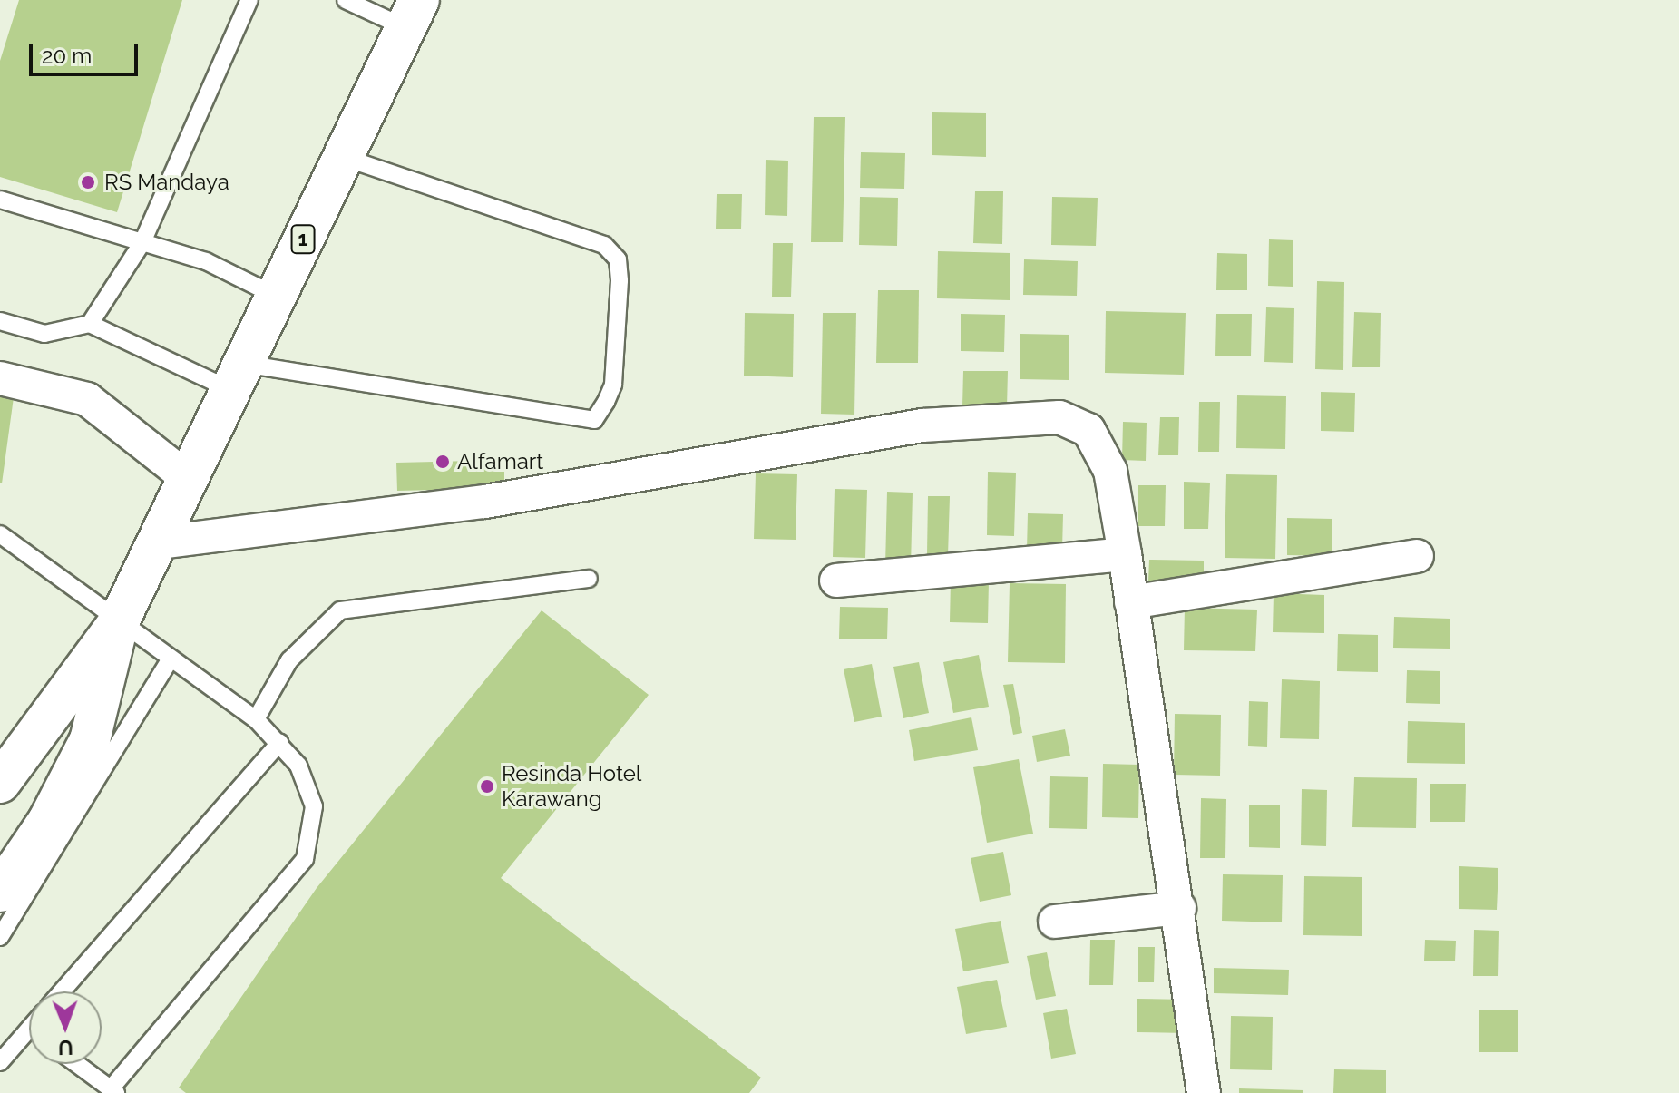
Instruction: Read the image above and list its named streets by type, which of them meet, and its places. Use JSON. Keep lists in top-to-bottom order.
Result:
{
  "streets": {
    "main road": ["1"]
  },
  "places": ["RS Mandaya", "Alfamart", "Resinda Hotel Karawang"],
  "scale_bar": "20 m",
  "north": "bottom"
}
